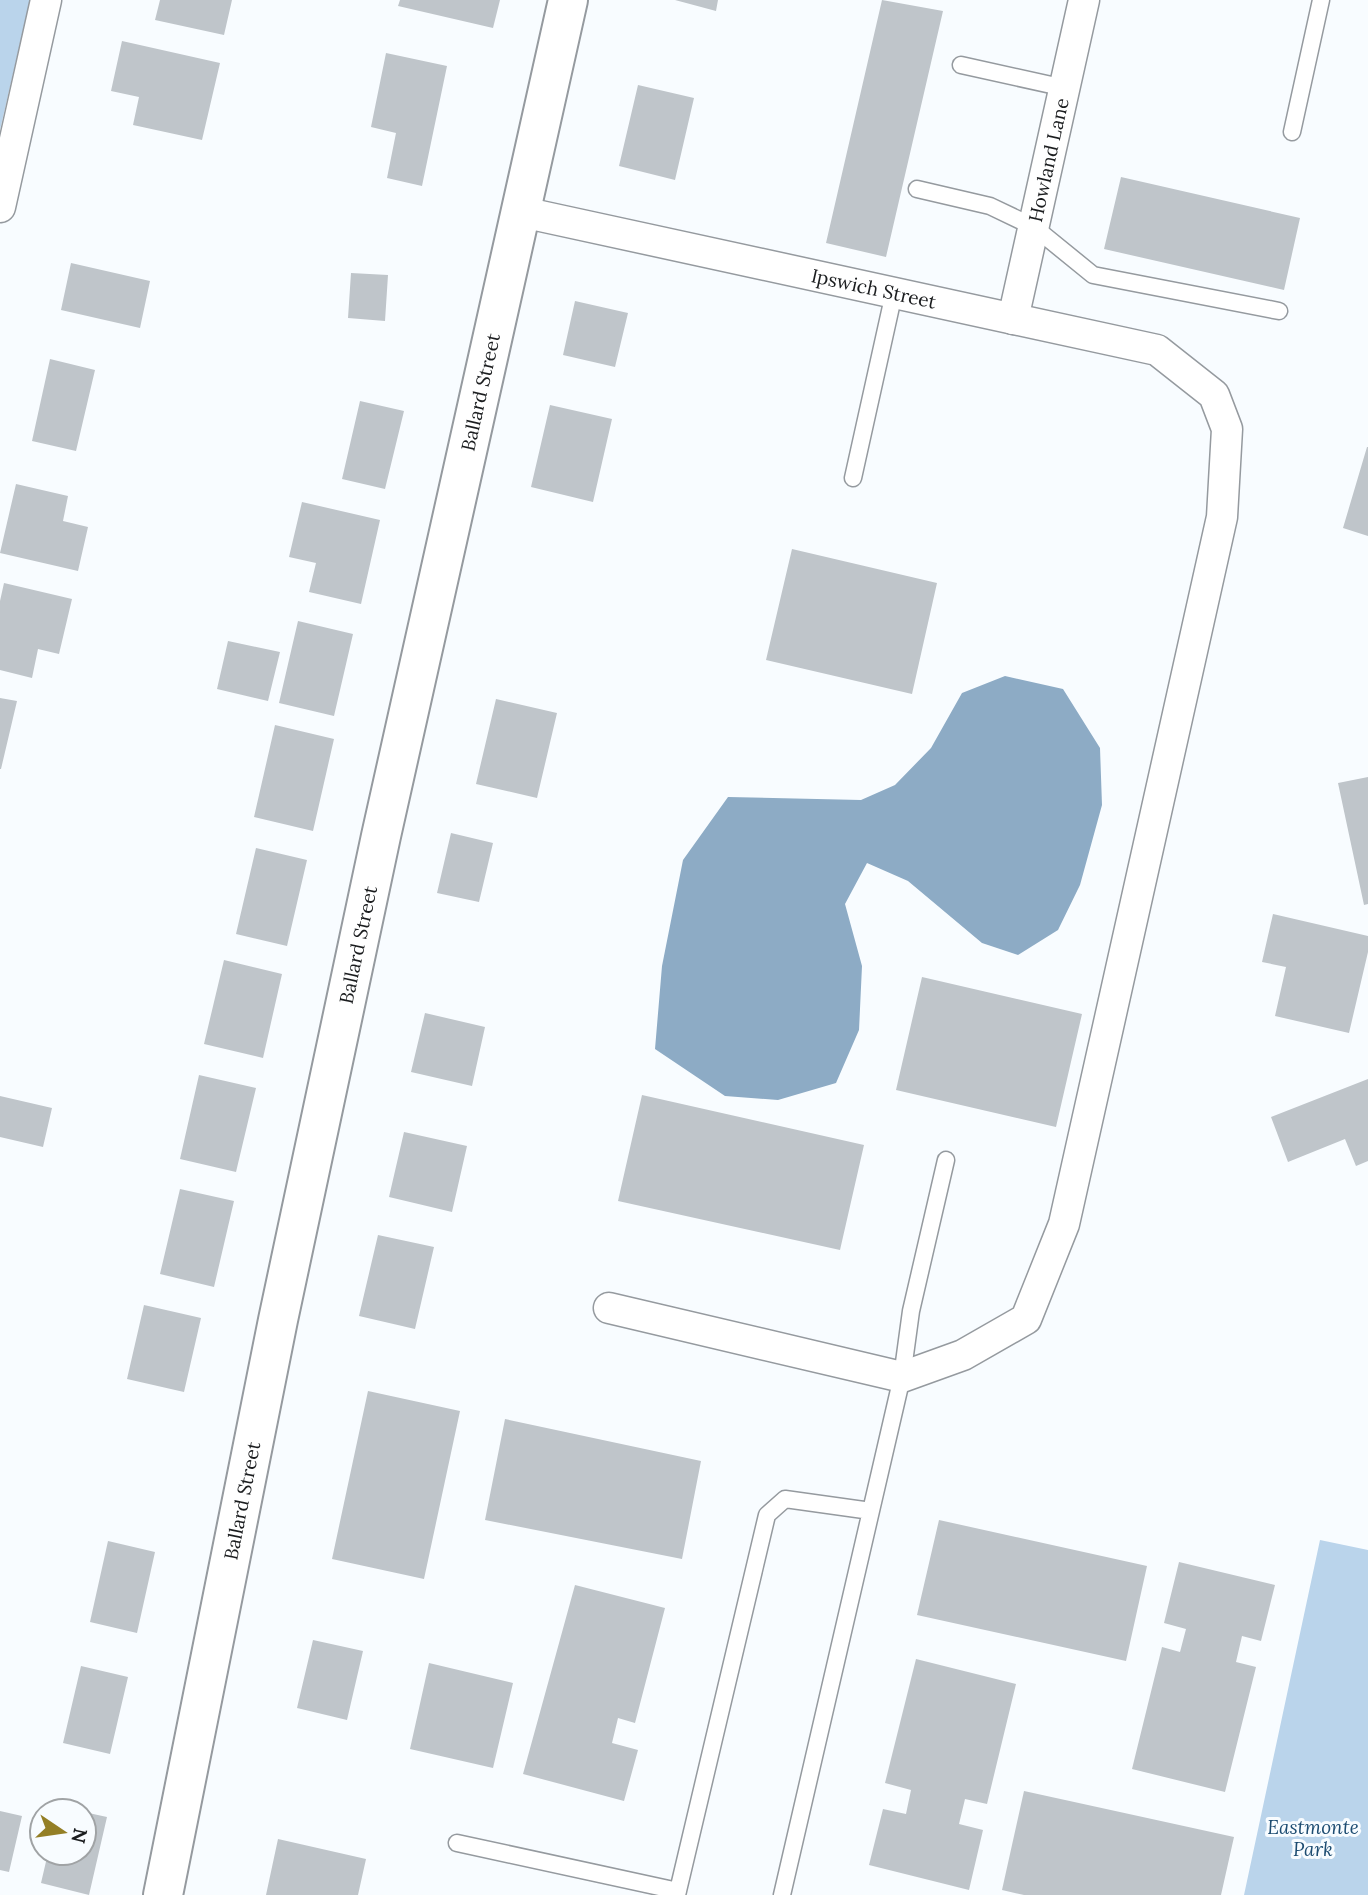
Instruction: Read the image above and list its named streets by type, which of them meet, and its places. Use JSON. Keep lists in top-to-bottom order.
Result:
{
  "streets": {
    "street": ["Howland Lane", "Ipswich Street", "Ballard Street"]
  },
  "crossings": [
    ["Howland Lane", "Ipswich Street"],
    ["Ipswich Street", "Ballard Street"]
  ],
  "parks": ["Eastmonte Park"],
  "north": "right"
}
